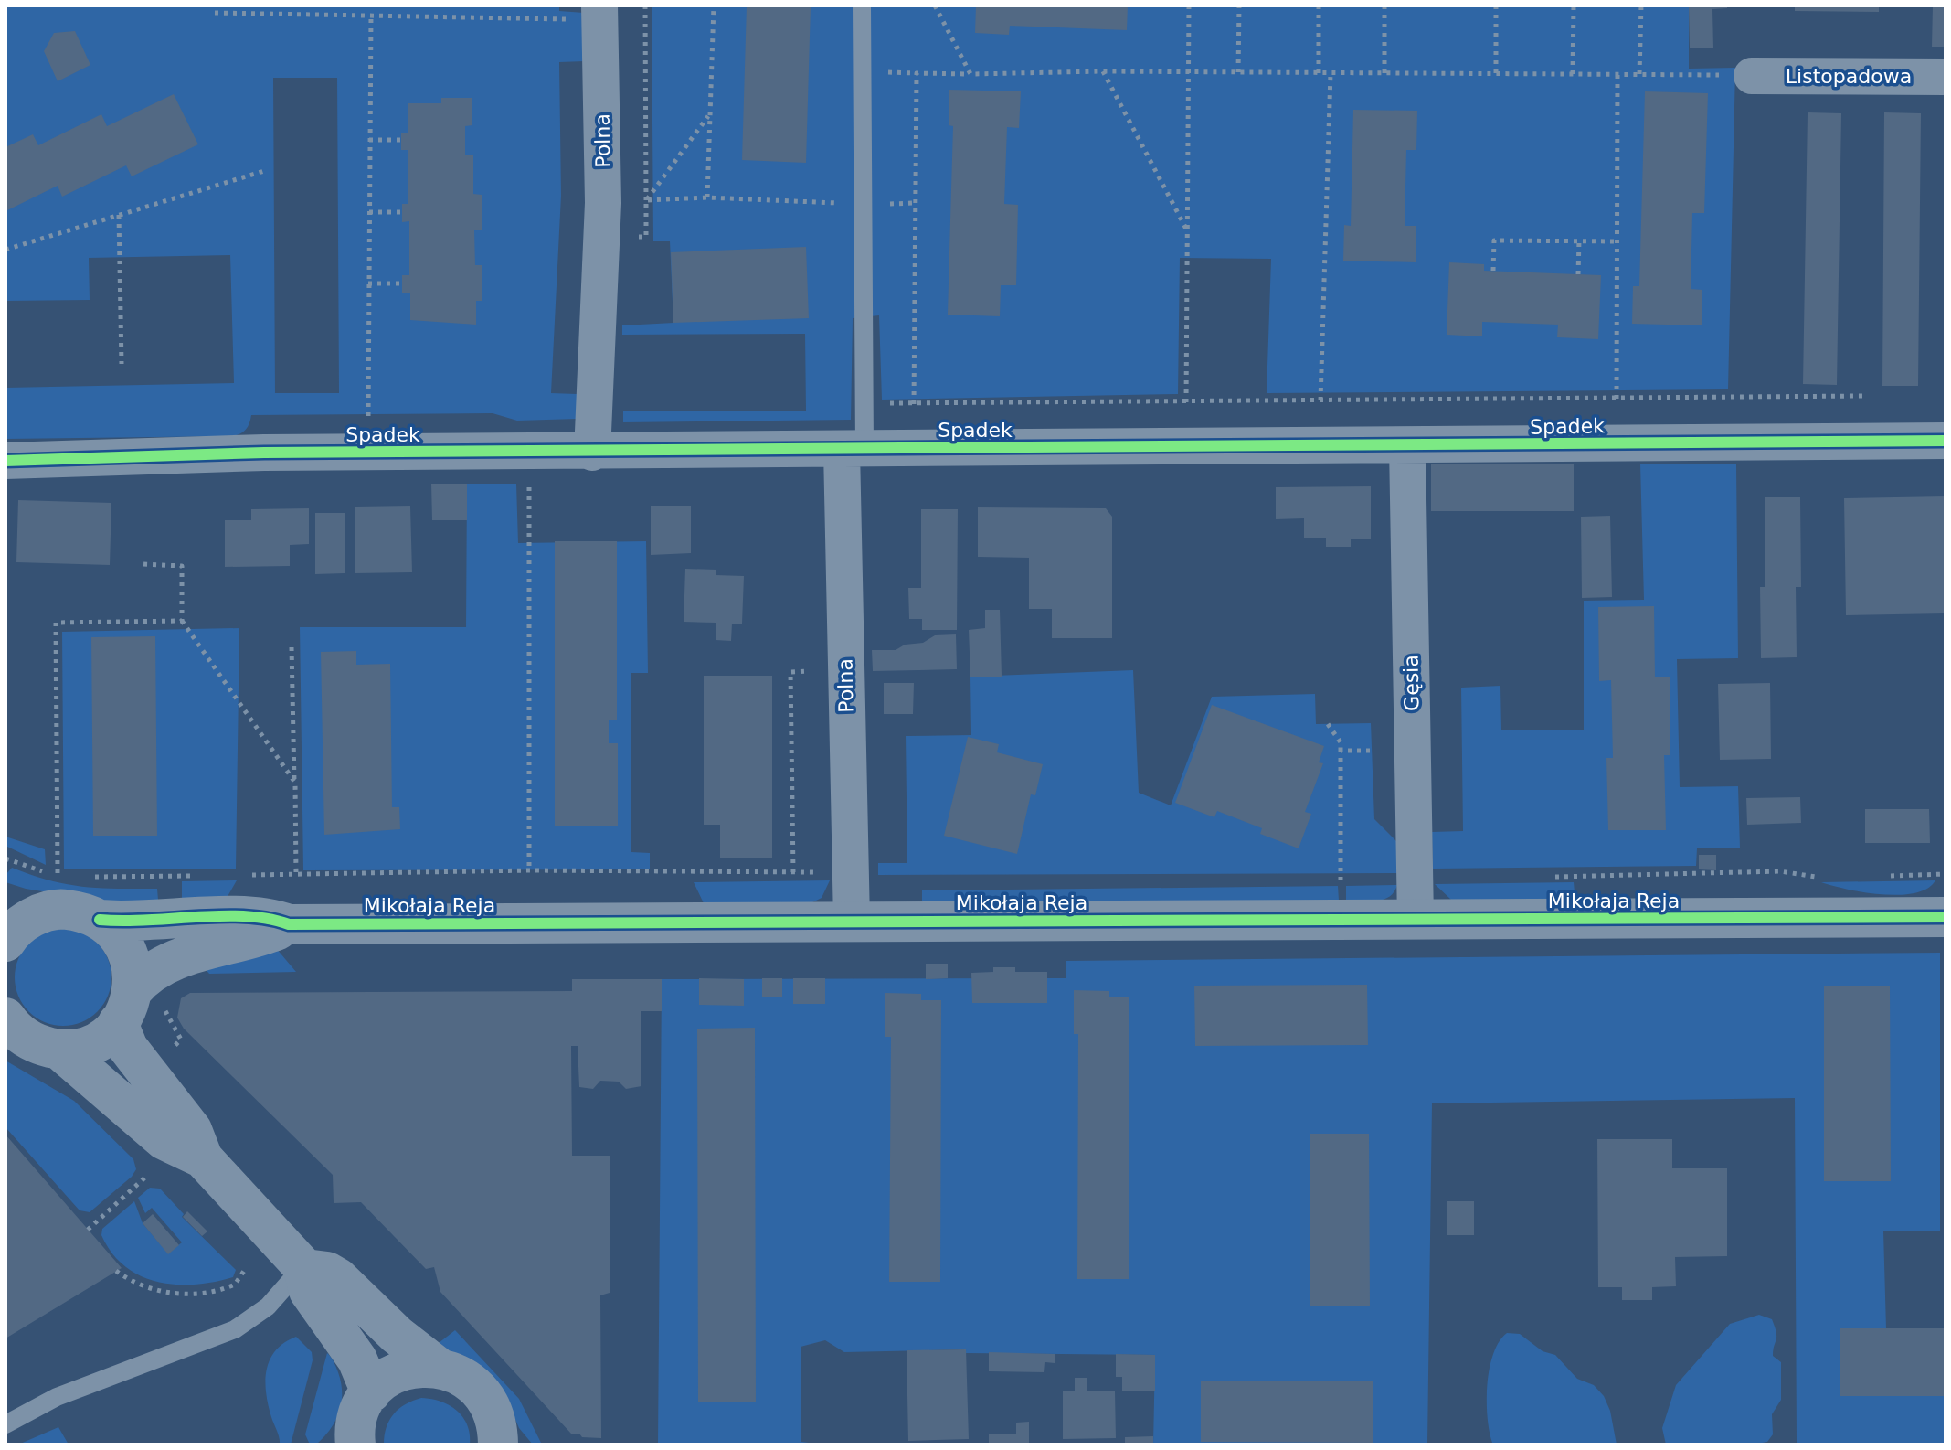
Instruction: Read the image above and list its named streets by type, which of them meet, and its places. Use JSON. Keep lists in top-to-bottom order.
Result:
{
  "streets": {
    "street": [
      "Listopadowa",
      "Polna",
      "Spadek",
      "Gęsia",
      "Mikołaja Reja"
    ]
  },
  "crossings": [
    ["Polna", "Spadek"],
    ["Polna", "Mikołaja Reja"],
    ["Spadek", "Gęsia"],
    ["Gęsia", "Mikołaja Reja"]
  ]
}
